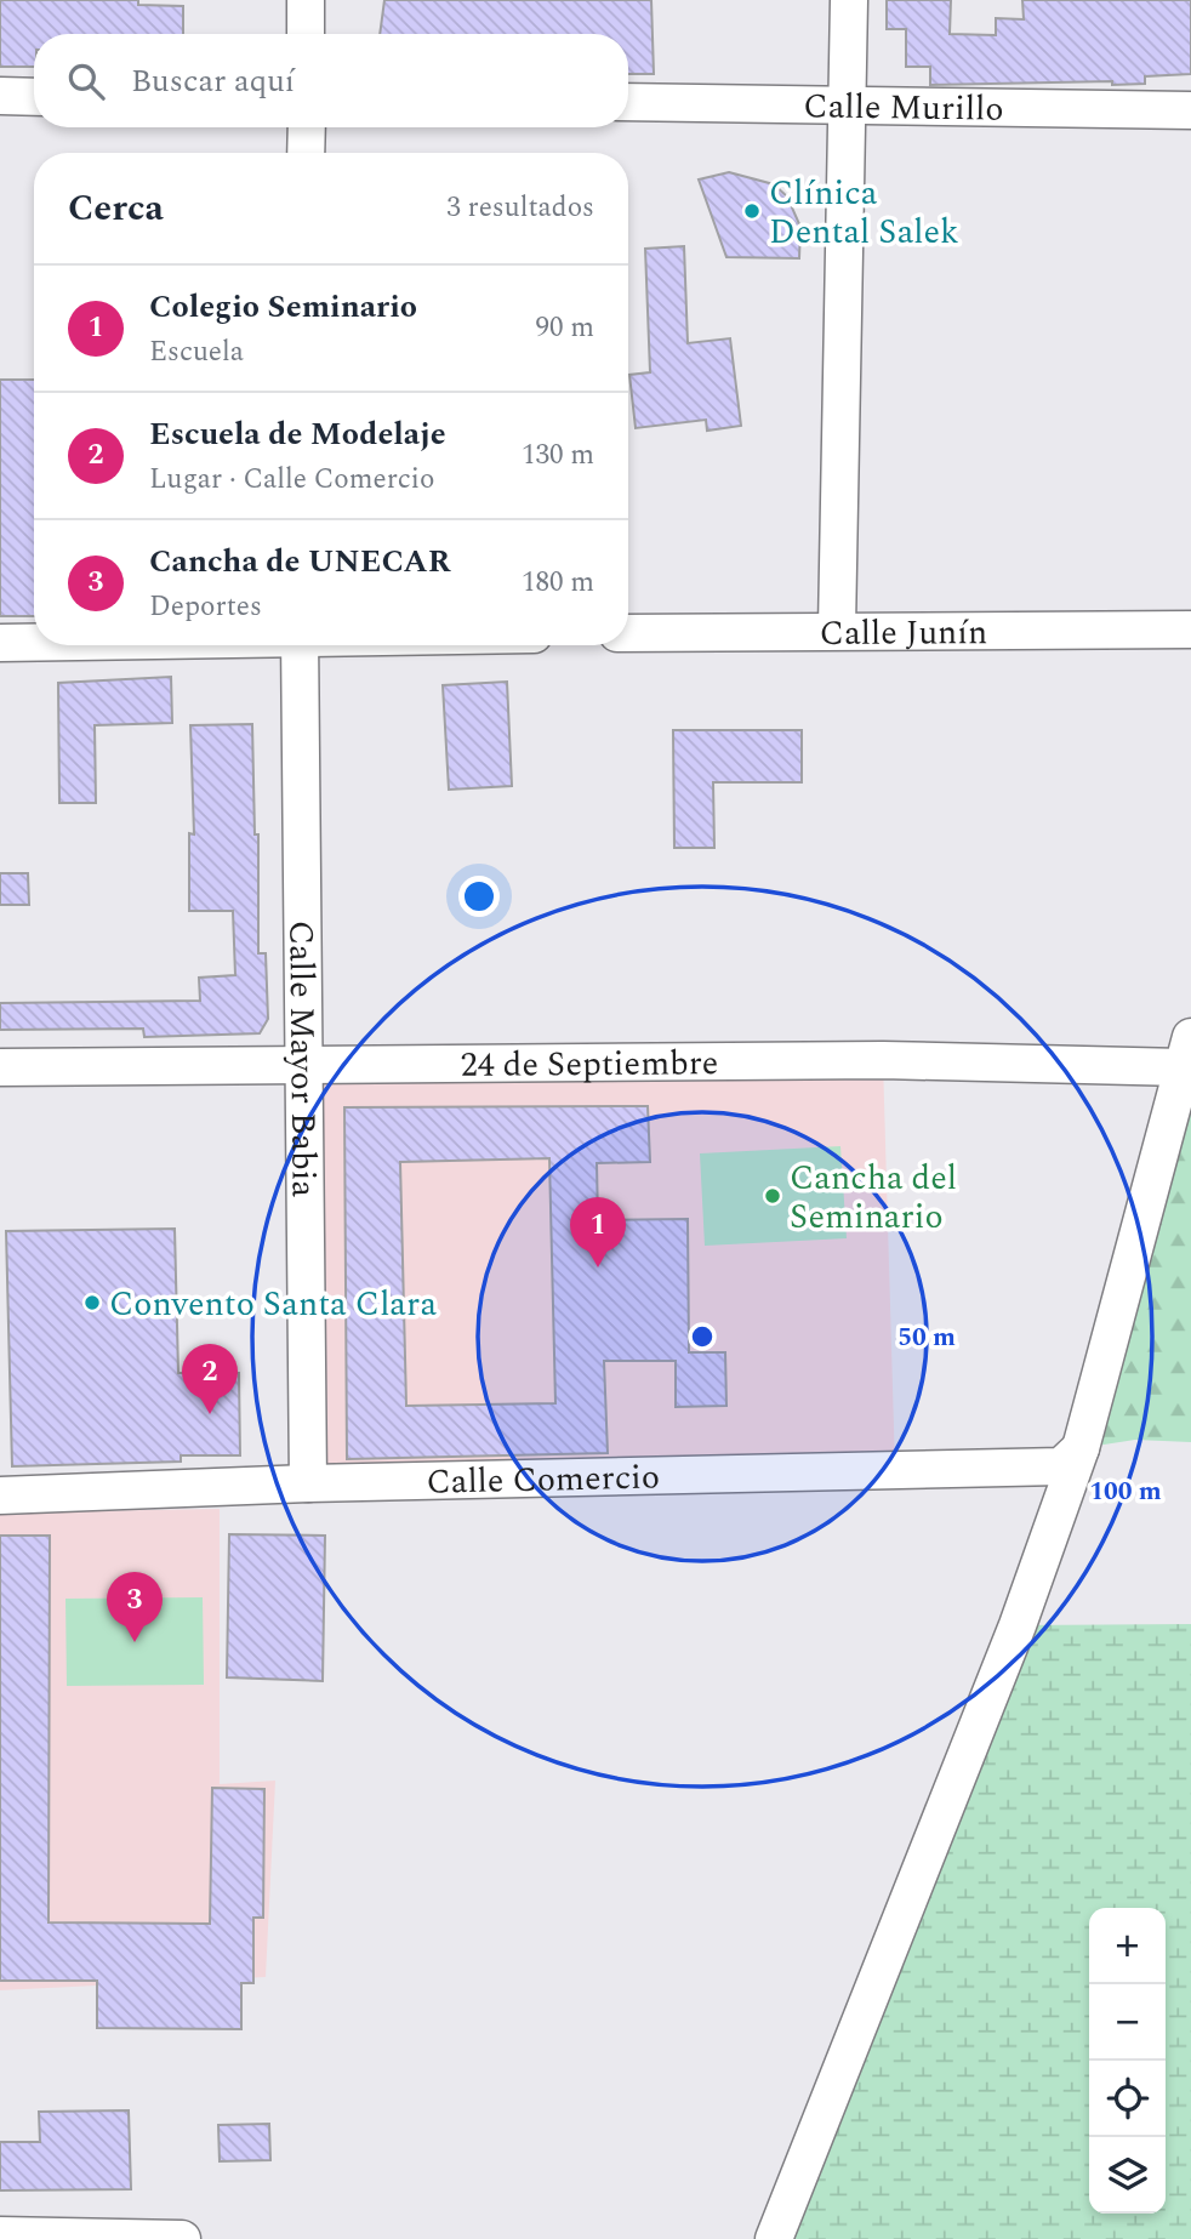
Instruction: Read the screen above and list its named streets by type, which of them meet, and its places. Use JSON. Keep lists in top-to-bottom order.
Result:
{
  "streets": {
    "street": [
      "Calle Murillo",
      "Calle Junín",
      "Calle Mayor Babia",
      "24 de Septiembre",
      "Calle Comercio"
    ]
  },
  "crossings": [
    ["Calle Mayor Babia", "24 de Septiembre"],
    ["Calle Mayor Babia", "Calle Comercio"]
  ],
  "places": ["Clínica Dental Salek", "Cancha del Seminario", "Convento Santa Clara"],
  "page": {
    "search": "Buscar aquí",
    "heading": ["Cerca", "3 resultados"],
    "list": [
      {
        "mark": "1",
        "name": "Colegio Seminario",
        "note": "Escuela",
        "value": "90 m"
      },
      {
        "mark": "2",
        "name": "Escuela de Modelaje",
        "note": "Lugar · Calle Comercio",
        "value": "130 m"
      },
      {
        "mark": "3",
        "name": "Cancha de UNECAR",
        "note": "Deportes",
        "value": "180 m"
      }
    ],
    "pins": ["1", "2", "3"],
    "map_buttons": ["+", "−"]
  },
  "rings": ["50 m", "100 m"]
}
